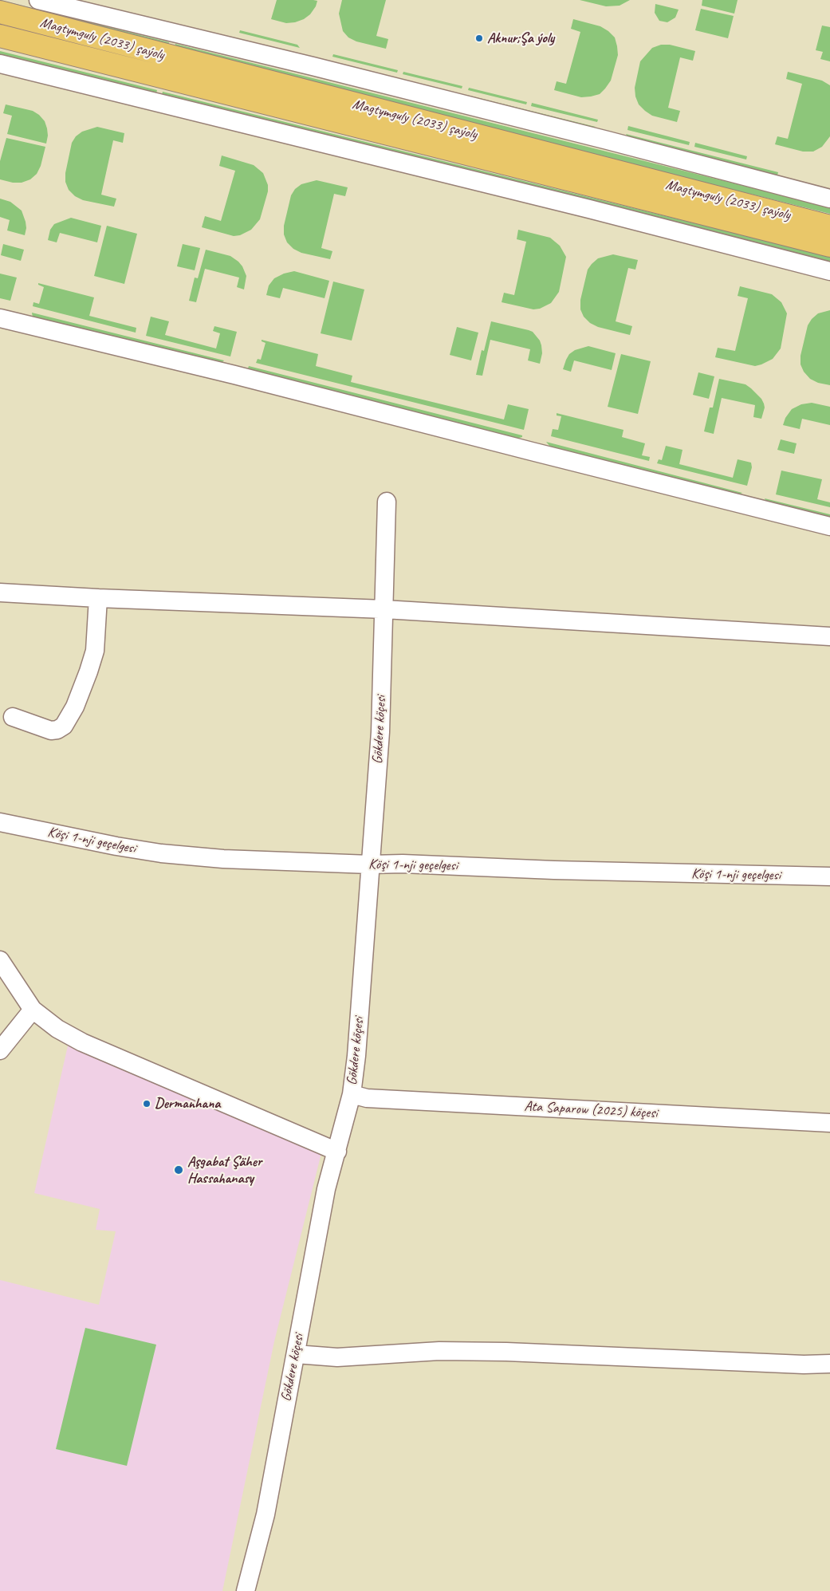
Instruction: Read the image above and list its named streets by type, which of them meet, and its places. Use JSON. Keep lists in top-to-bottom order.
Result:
{
  "streets": {
    "main road": ["Magtymguly (2033) şaýoly"],
    "street": ["Gökdere köçesi", "Köşi 1-nji geçelgesi", "Ata Saparow (2025) köçesi"]
  },
  "crossings": [
    ["Gökdere köçesi", "Köşi 1-nji geçelgesi"],
    ["Gökdere köçesi", "Ata Saparow (2025) köçesi"]
  ],
  "places": ["Aknur;Şa ýoly", "Dermanhana", "Aşgabat Şäher Hassahanasy"]
}
